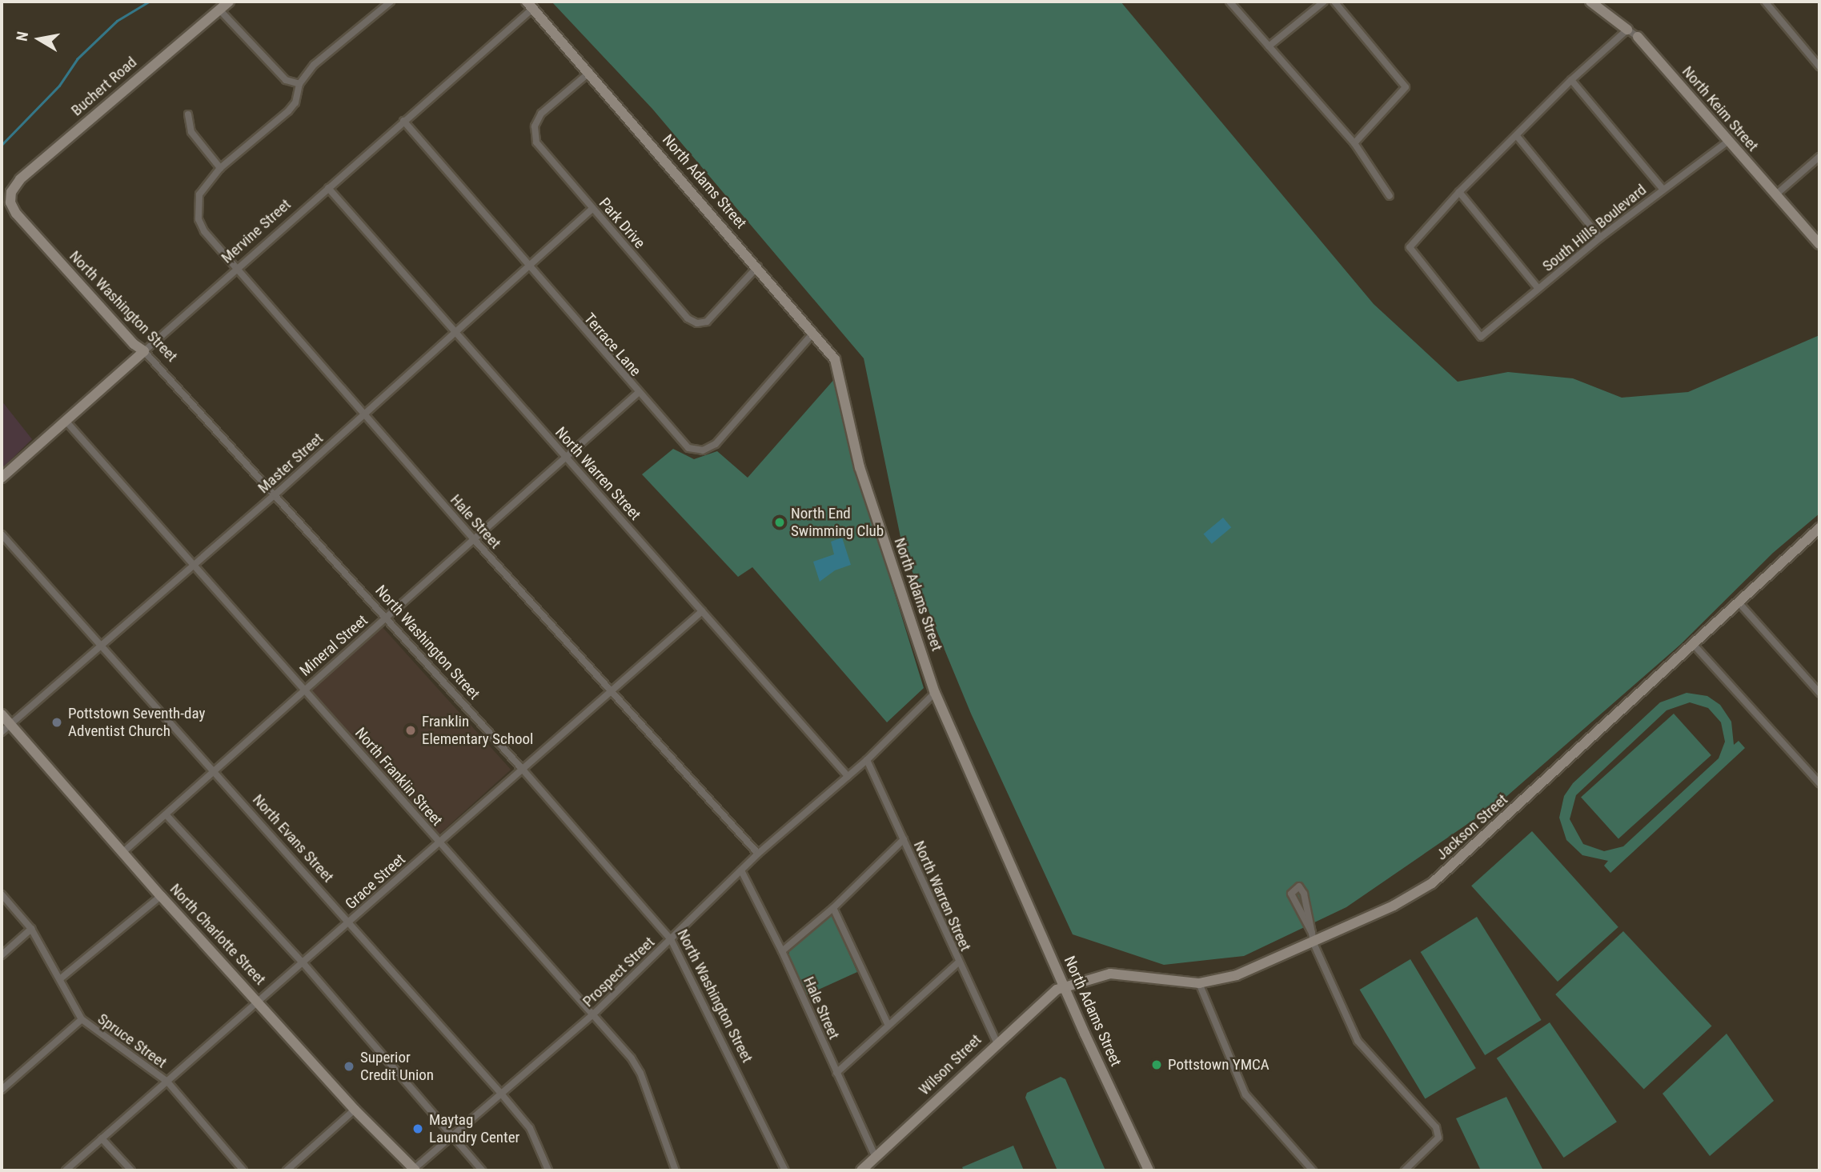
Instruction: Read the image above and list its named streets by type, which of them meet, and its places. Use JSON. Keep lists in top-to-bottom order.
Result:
{
  "streets": {
    "street": [
      "Buchert Road",
      "North Keim Street",
      "North Adams Street",
      "Park Drive",
      "South Hills Boulevard",
      "Mervine Street",
      "North Washington Street",
      "Terrace Lane",
      "Master Street",
      "North Warren Street",
      "Hale Street",
      "Mineral Street",
      "North Franklin Street",
      "Jackson Street",
      "North Evans Street",
      "Grace Street",
      "North Charlotte Street",
      "Prospect Street",
      "Spruce Street",
      "Wilson Street"
    ]
  },
  "crossings": [
    ["Buchert Road", "North Washington Street"],
    ["North Keim Street", "South Hills Boulevard"],
    ["North Adams Street", "Park Drive"],
    ["North Adams Street", "Mervine Street"],
    ["North Adams Street", "Terrace Lane"],
    ["North Adams Street", "Jackson Street"],
    ["North Adams Street", "Prospect Street"],
    ["North Adams Street", "Wilson Street"],
    ["Park Drive", "Master Street"],
    ["Mervine Street", "North Washington Street"],
    ["Mervine Street", "Terrace Lane"],
    ["Mervine Street", "North Warren Street"],
    ["Mervine Street", "Hale Street"],
    ["Mervine Street", "North Franklin Street"],
    ["North Washington Street", "Master Street"],
    ["North Washington Street", "Mineral Street"],
    ["North Washington Street", "Grace Street"],
    ["North Washington Street", "Prospect Street"],
    ["Terrace Lane", "Master Street"],
    ["Terrace Lane", "Mineral Street"],
    ["Master Street", "North Warren Street"],
    ["Master Street", "Hale Street"],
    ["Master Street", "North Franklin Street"],
    ["Master Street", "North Evans Street"],
    ["Master Street", "North Charlotte Street"],
    ["North Warren Street", "Mineral Street"],
    ["North Warren Street", "Grace Street"],
    ["North Warren Street", "Prospect Street"],
    ["North Warren Street", "Wilson Street"],
    ["Hale Street", "Mineral Street"],
    ["Hale Street", "Grace Street"],
    ["Hale Street", "Prospect Street"],
    ["Hale Street", "Wilson Street"],
    ["Mineral Street", "North Franklin Street"],
    ["Mineral Street", "North Evans Street"],
    ["Mineral Street", "North Charlotte Street"],
    ["North Franklin Street", "Grace Street"],
    ["North Franklin Street", "Prospect Street"],
    ["Jackson Street", "Wilson Street"],
    ["North Evans Street", "Grace Street"],
    ["North Evans Street", "Prospect Street"],
    ["Grace Street", "North Charlotte Street"],
    ["Grace Street", "Spruce Street"],
    ["North Charlotte Street", "Prospect Street"]
  ],
  "places": [
    "North End Swimming Club",
    "Pottstown Seventh-day Adventist Church",
    "Franklin Elementary School",
    "Pottstown YMCA",
    "Superior Credit Union",
    "Maytag Laundry Center"
  ],
  "north": "left"
}
